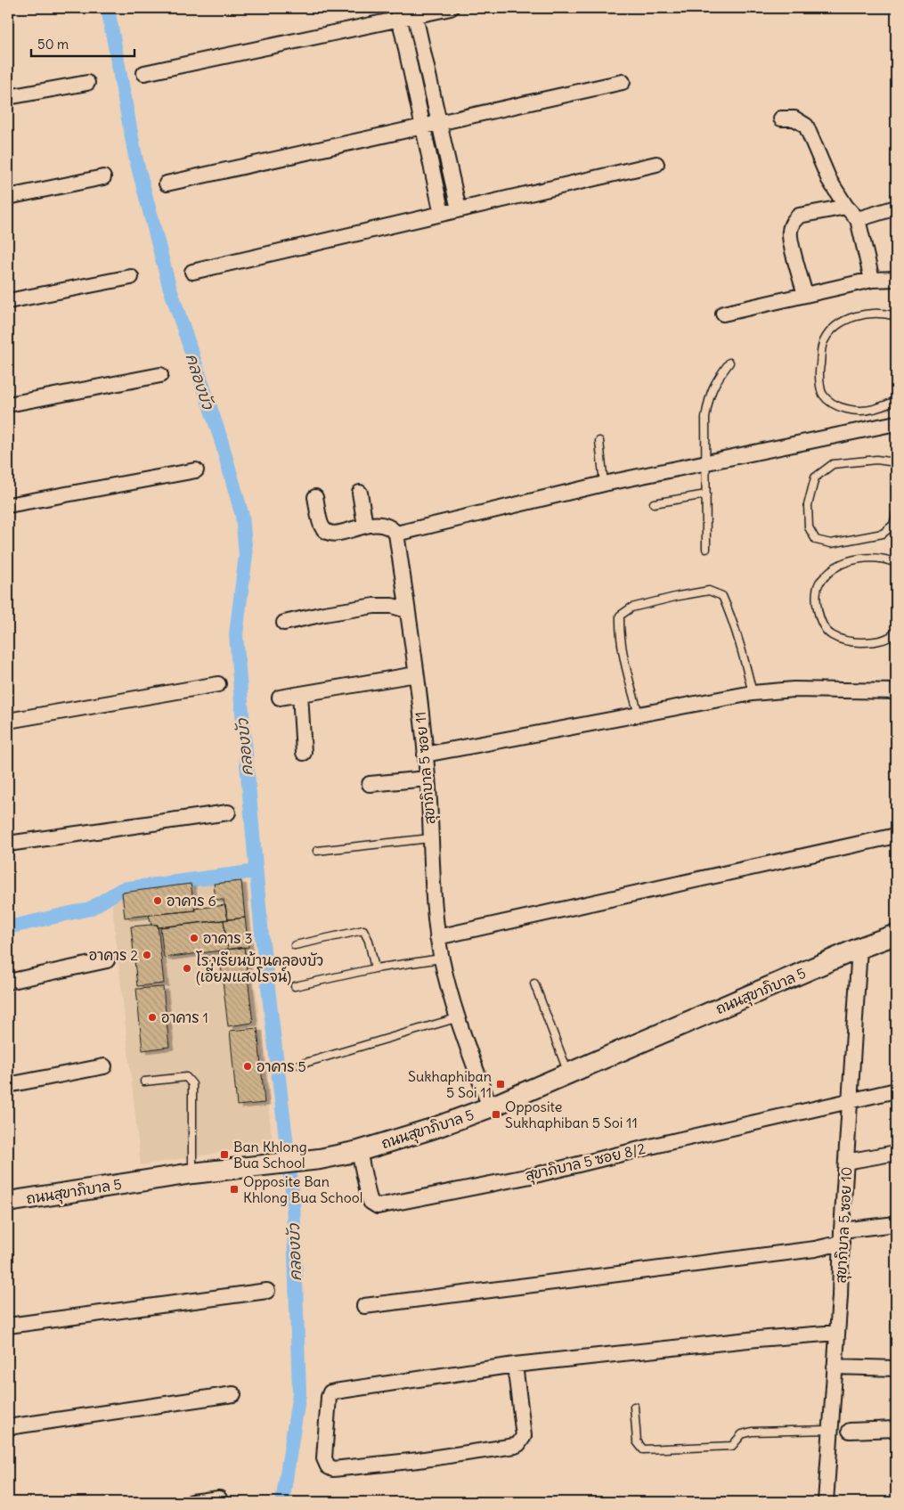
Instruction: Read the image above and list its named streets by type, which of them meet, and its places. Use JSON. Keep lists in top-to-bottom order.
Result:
{
  "streets": {
    "street": [
      "สุขาภิบาล 5 ซอย 11",
      "ถนนสุขาภิบาล 5",
      "สุขาภิบาล 5 ซอย 8/2",
      "สุขาภิบาล 5 ซอย 10"
    ]
  },
  "crossings": [
    ["สุขาภิบาล 5 ซอย 11", "ถนนสุขาภิบาล 5"],
    ["ถนนสุขาภิบาล 5", "สุขาภิบาล 5 ซอย 8/2"],
    ["ถนนสุขาภิบาล 5", "สุขาภิบาล 5 ซอย 10"],
    ["สุขาภิบาล 5 ซอย 8/2", "สุขาภิบาล 5 ซอย 10"]
  ],
  "water": ["คลองบัว"],
  "places": {
    "other": [
      "อาคาร 6",
      "อาคาร 3",
      "อาคาร 2",
      "โรงเรียนบ้านคลองบัว (เอี่ยมแสงโรจน์)",
      "อาคาร 1",
      "อาคาร 5"
    ],
    "transit": [
      "Sukhaphiban 5 Soi 11",
      "Opposite Sukhaphiban 5 Soi 11",
      "Ban Khlong Bua School",
      "Opposite Ban Khlong Bua School"
    ]
  },
  "scale_bar": "50 m"
}
